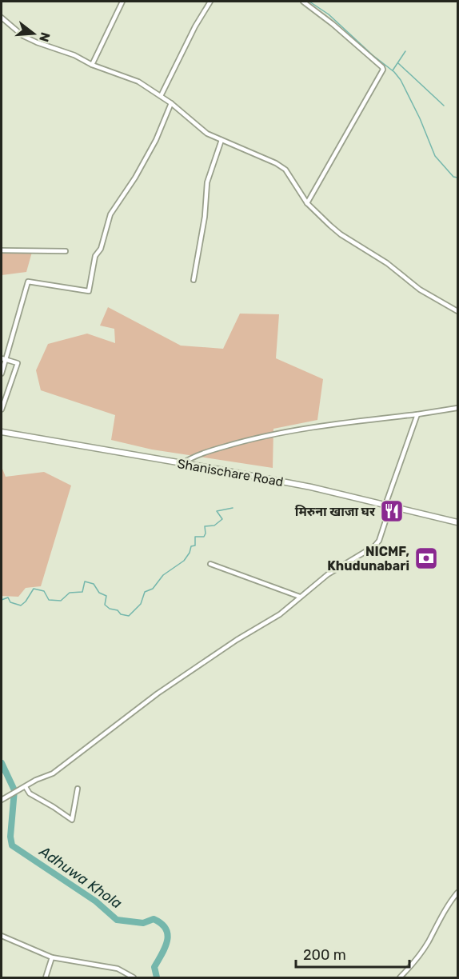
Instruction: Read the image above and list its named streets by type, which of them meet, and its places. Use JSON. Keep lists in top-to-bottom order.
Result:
{
  "streets": {
    "street": ["Shanischare Road"]
  },
  "water": ["Adhuwa Khola"],
  "places": {
    "restaurant": ["मिरुना खाजा घर"],
    "bank": ["NICMF, Khudunabari"]
  },
  "scale_bar": "200 m",
  "north": "right"
}
